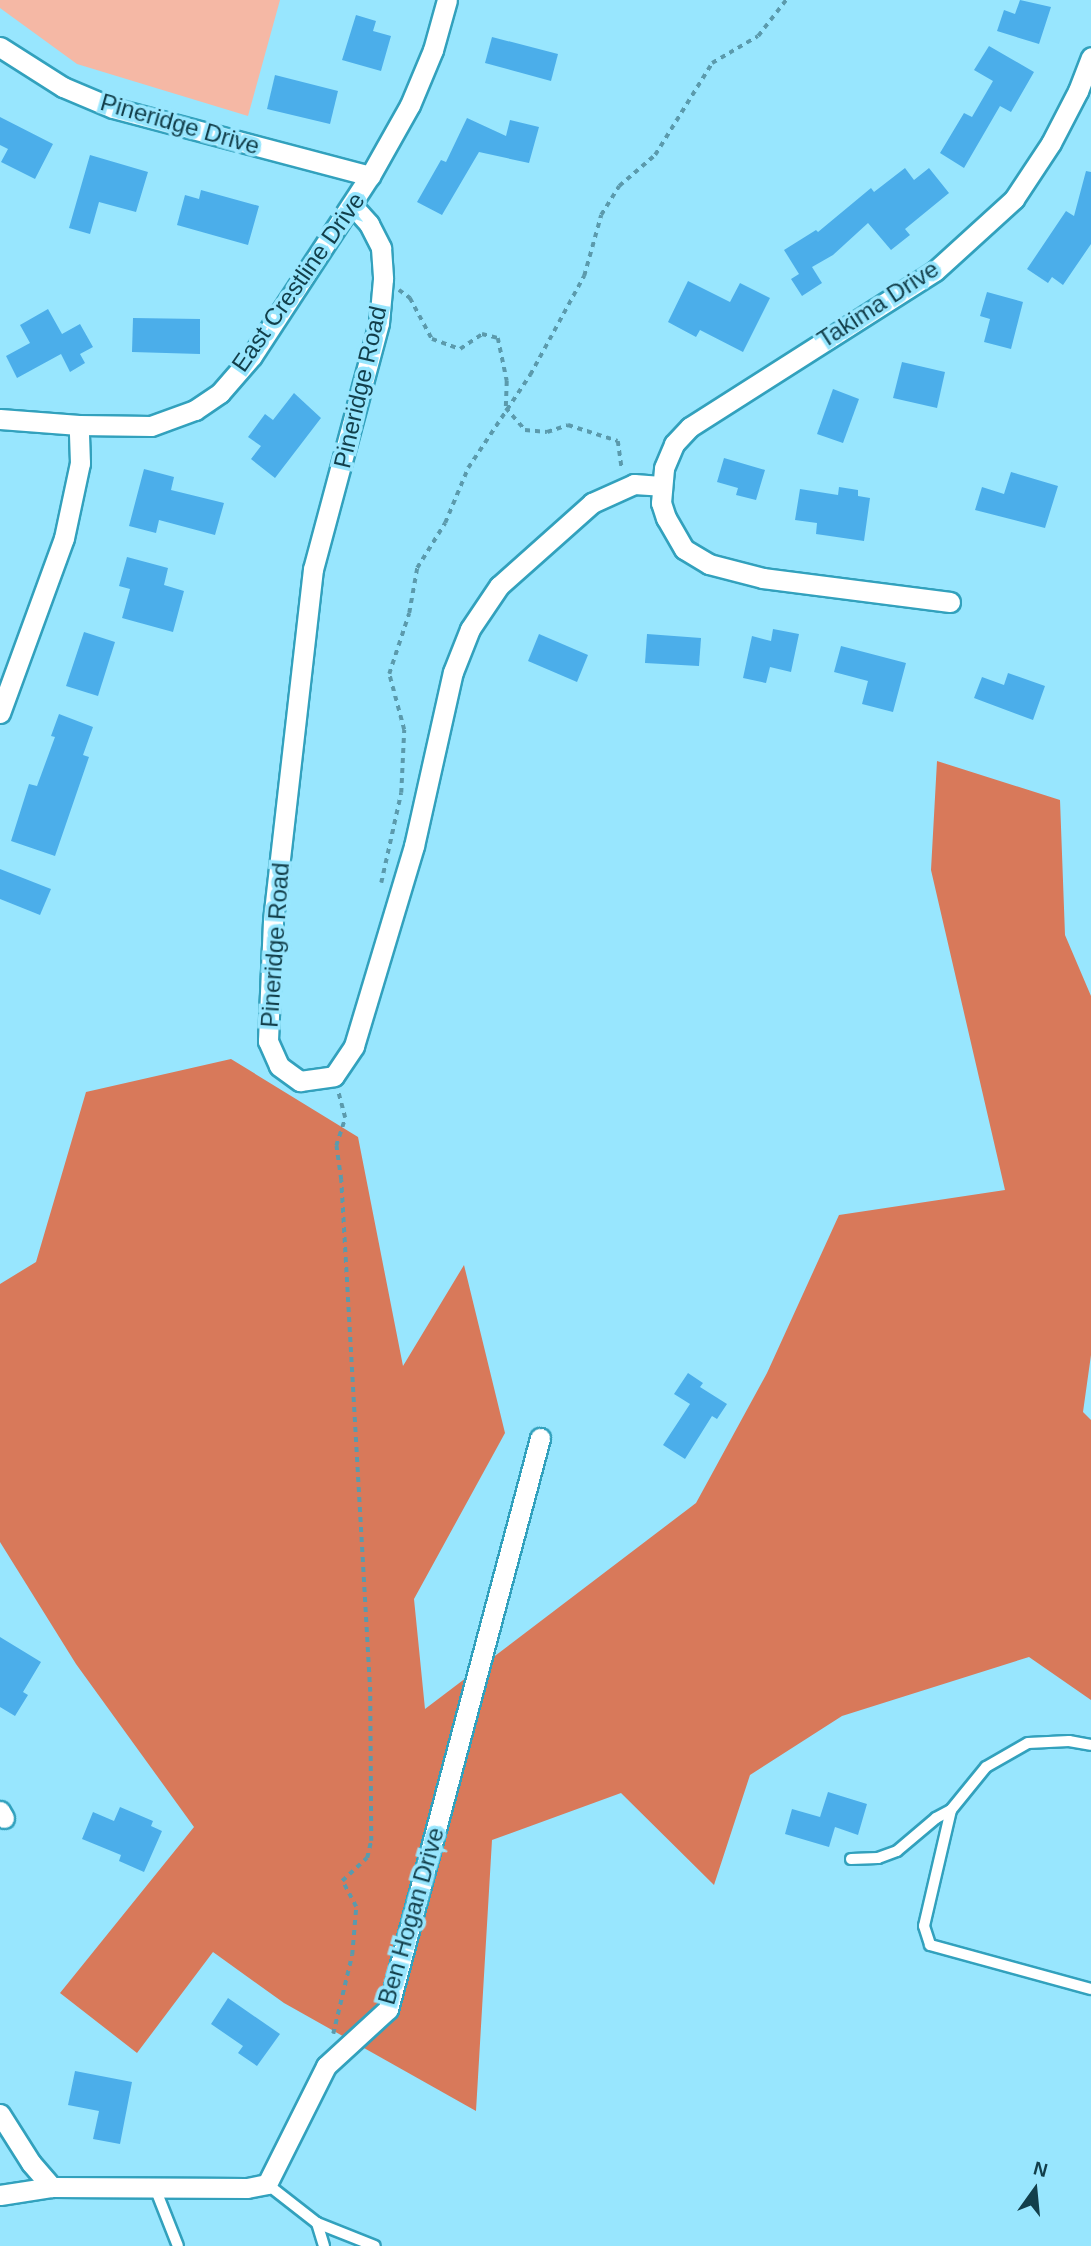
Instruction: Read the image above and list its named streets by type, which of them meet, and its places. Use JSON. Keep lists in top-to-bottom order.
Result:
{
  "streets": {
    "street": [
      "Pineridge Drive",
      "East Crestline Drive",
      "Takima Drive",
      "Pineridge Road",
      "Ben Hogan Drive"
    ]
  },
  "crossings": [
    ["Pineridge Drive", "East Crestline Drive"],
    ["East Crestline Drive", "Pineridge Road"]
  ],
  "north": "top"
}
